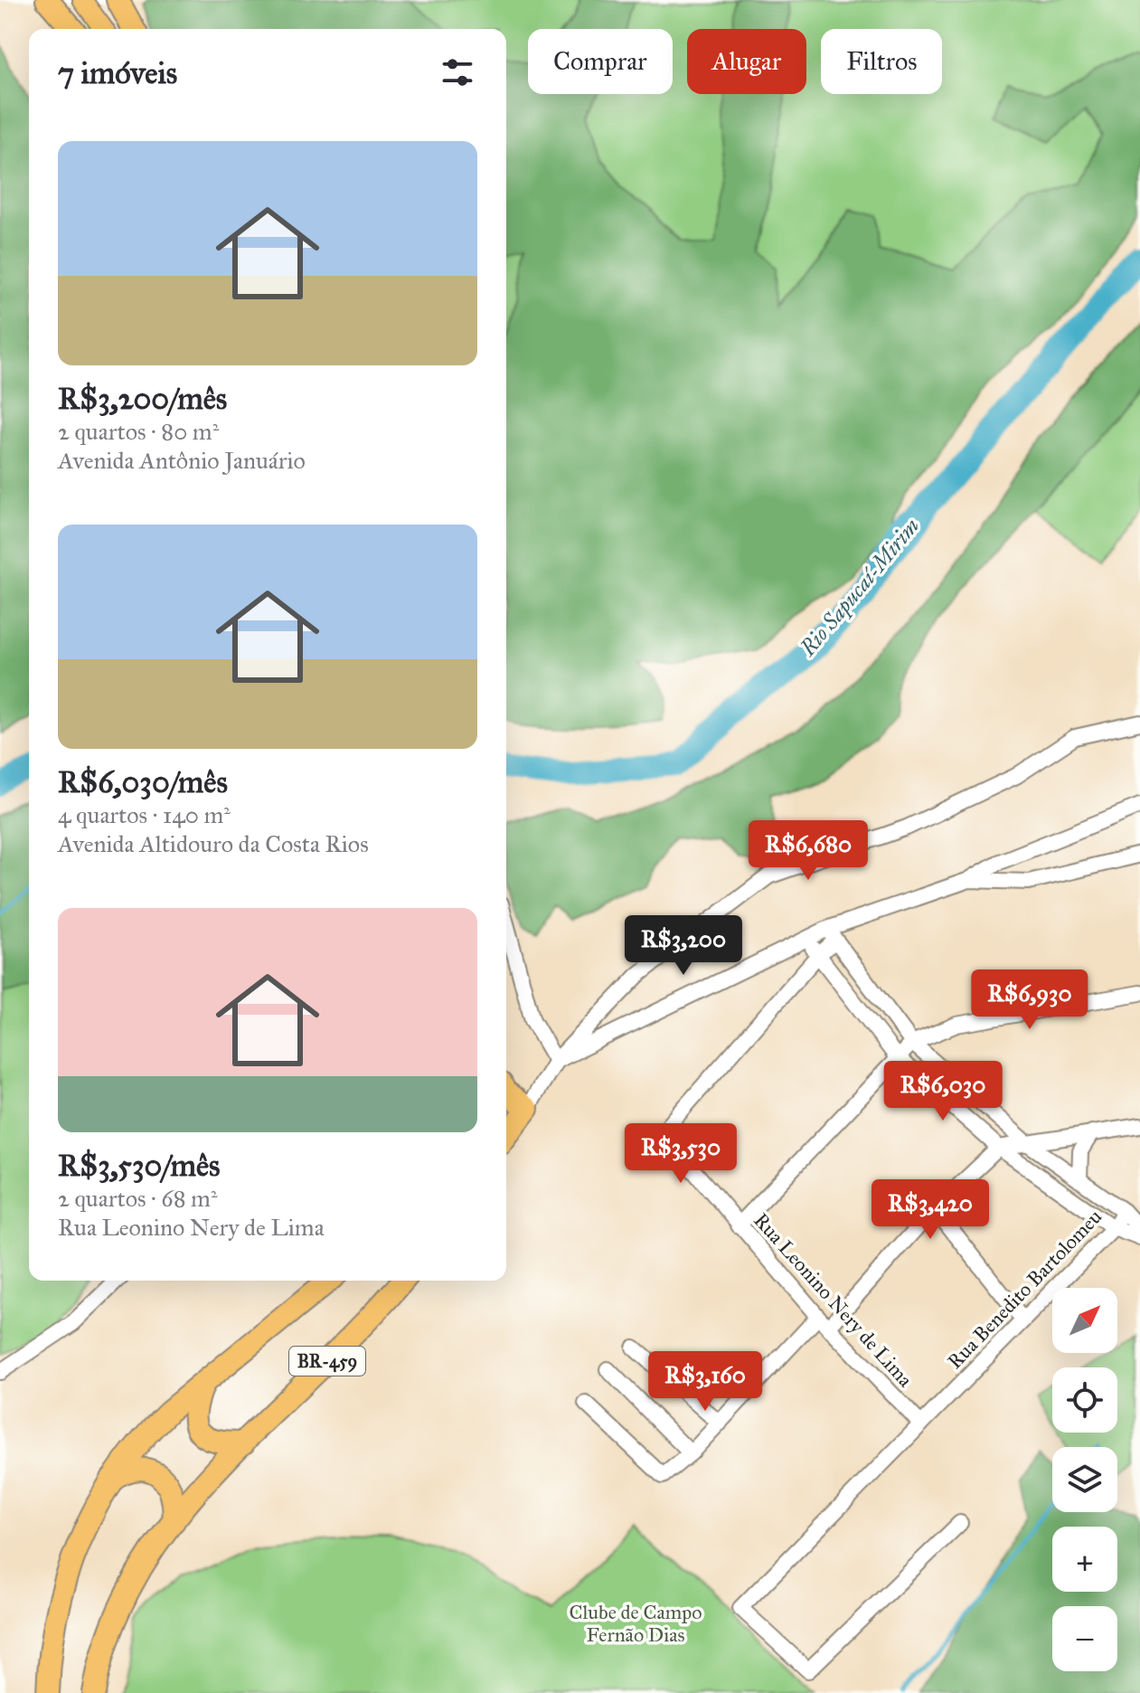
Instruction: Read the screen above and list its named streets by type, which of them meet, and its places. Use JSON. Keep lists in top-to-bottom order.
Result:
{
  "streets": {
    "highway": ["BR-459"],
    "street": ["Rua Benedito Bartolomeu", "Rua Leonino Nery de Lima"]
  },
  "crossings": [
    ["Rua Benedito Bartolomeu", "Rua Leonino Nery de Lima"]
  ],
  "water": ["Rio Sapucaí-Mirim"],
  "parks": ["Clube de Campo Fernão Dias"],
  "north": "top right",
  "page": {
    "chip": ["Comprar", "Alugar", "Filtros"],
    "heading": "7 imóveis",
    "list": [
      {
        "name": "R$3,200/mês",
        "note": "2 quartos · 80 m² · Avenida Antônio Januário"
      },
      {
        "name": "R$6,030/mês",
        "note": "4 quartos · 140 m² · Avenida Altidouro da Costa Rios"
      },
      {
        "name": "R$3,530/mês",
        "note": "2 quartos · 68 m² · Rua Leonino Nery de Lima"
      }
    ],
    "price": [
      "R$6,680",
      "R$3,200",
      "R$6,930",
      "R$6,030",
      "R$3,530",
      "R$3,420",
      "R$3,160"
    ],
    "map_buttons": ["+", "−"]
  }
}
